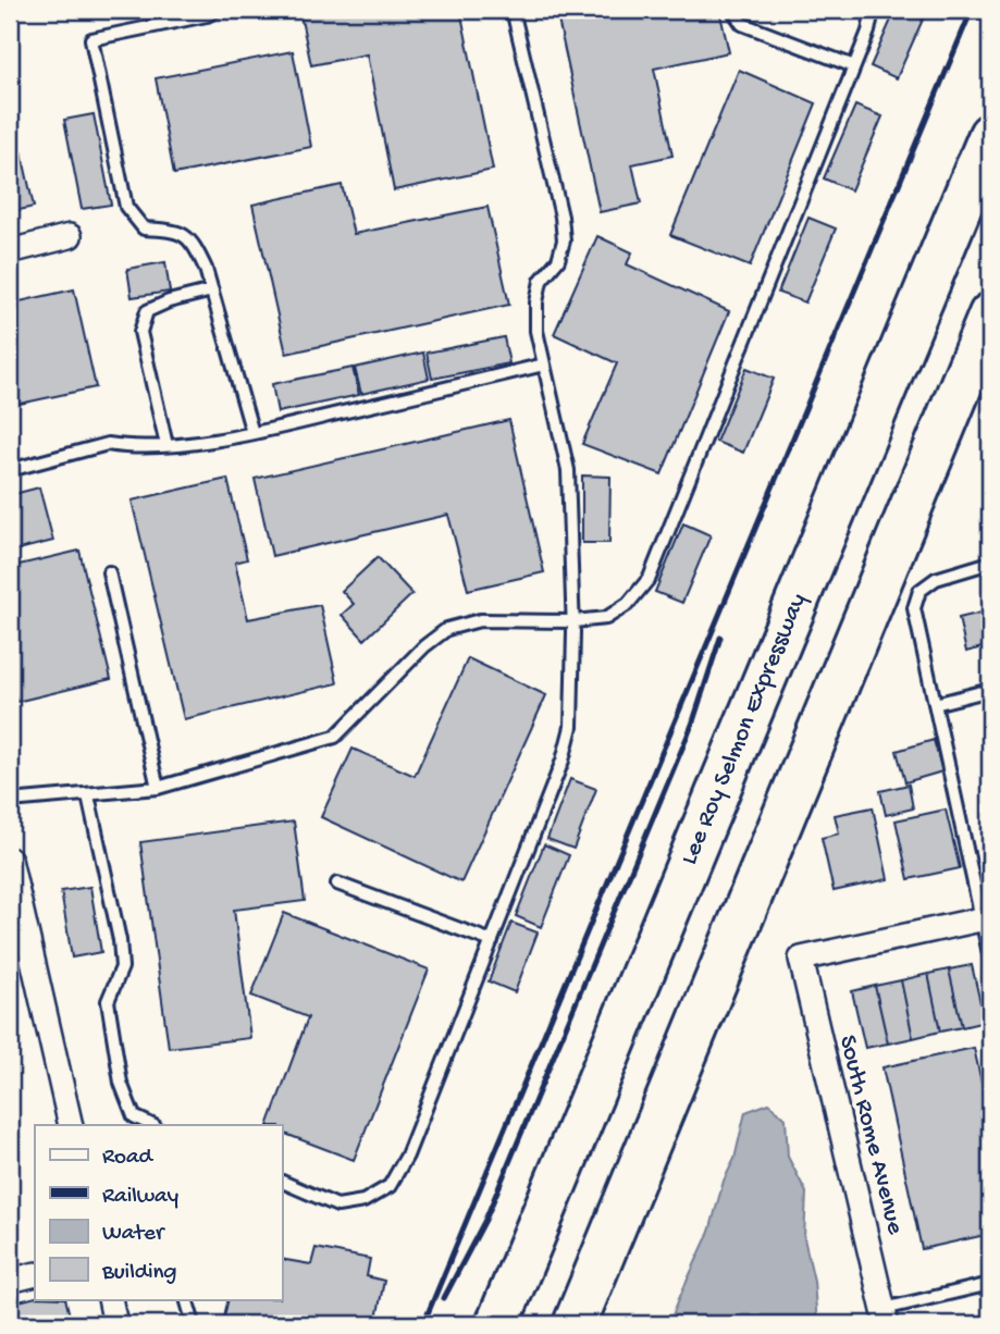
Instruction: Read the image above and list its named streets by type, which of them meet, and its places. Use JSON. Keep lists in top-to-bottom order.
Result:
{
  "streets": {
    "highway": ["Lee Roy Selmon Expressway"],
    "street": ["South Rome Avenue"]
  },
  "legend": [
    "Road",
    "Railway",
    "Water",
    "Building"
  ]
}
